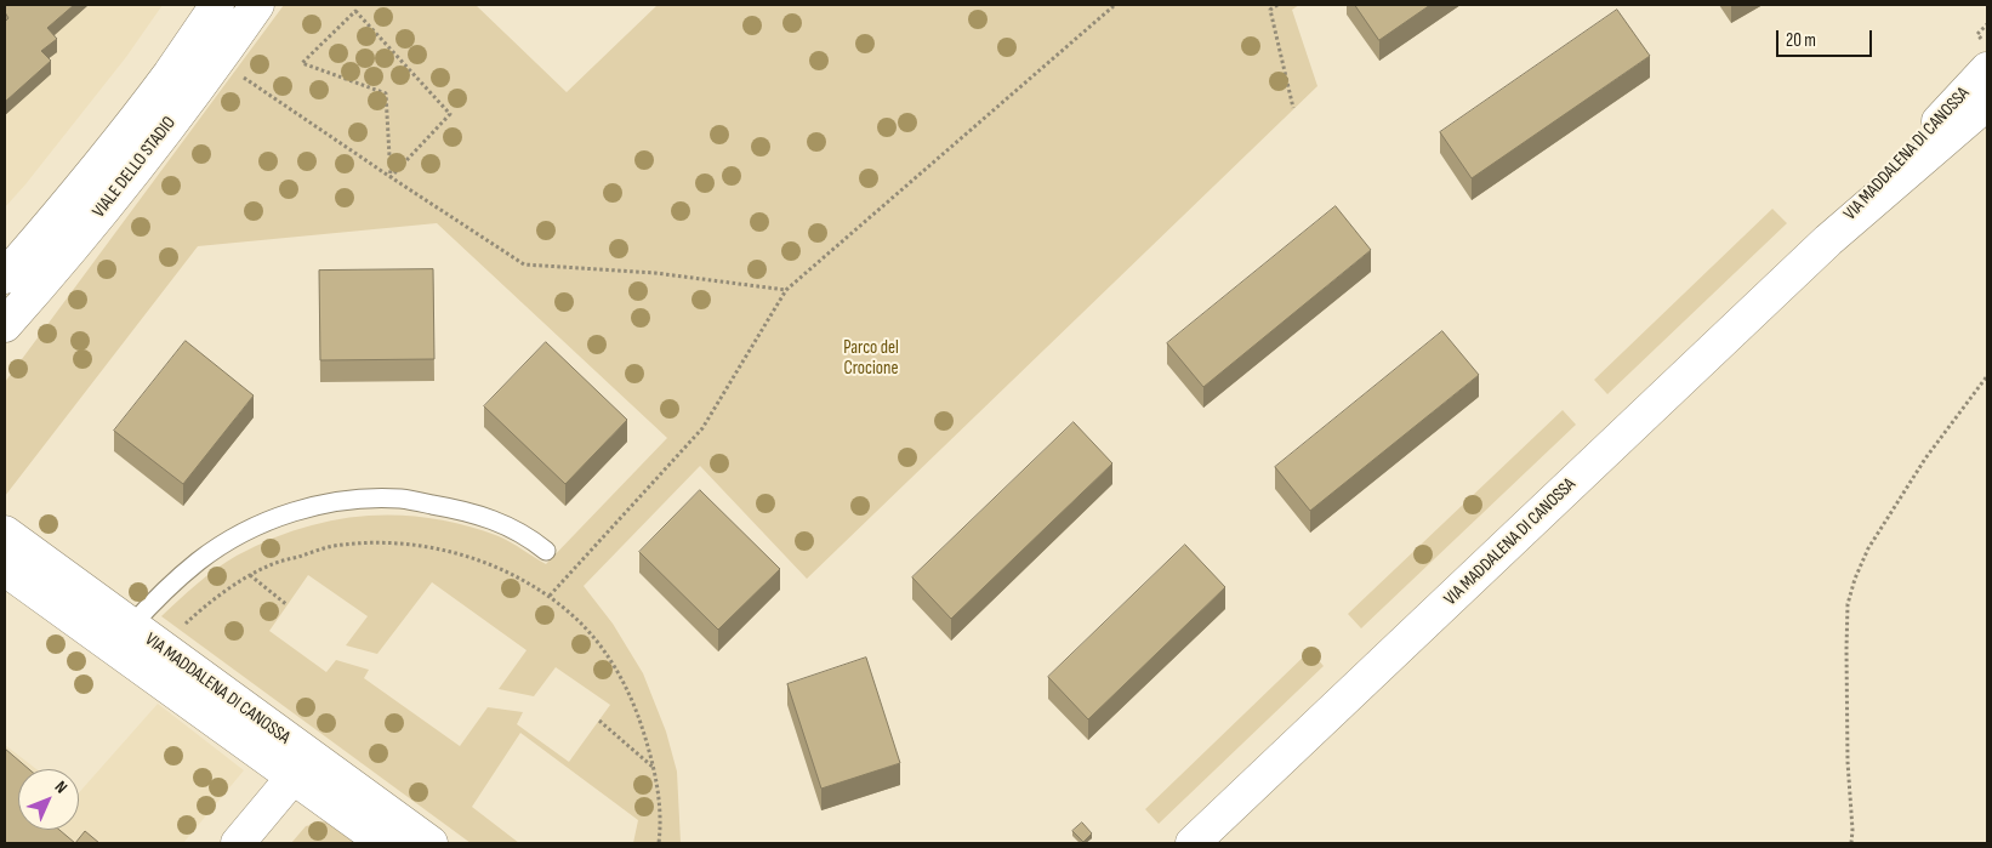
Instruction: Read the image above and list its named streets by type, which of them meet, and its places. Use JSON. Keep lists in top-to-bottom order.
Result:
{
  "streets": {
    "street": ["VIA MADDALENA DI CANOSSA", "VIALE DELLO STADIO"]
  },
  "parks": ["Parco del Crocione"],
  "scale_bar": "20 m",
  "north": "top right"
}
